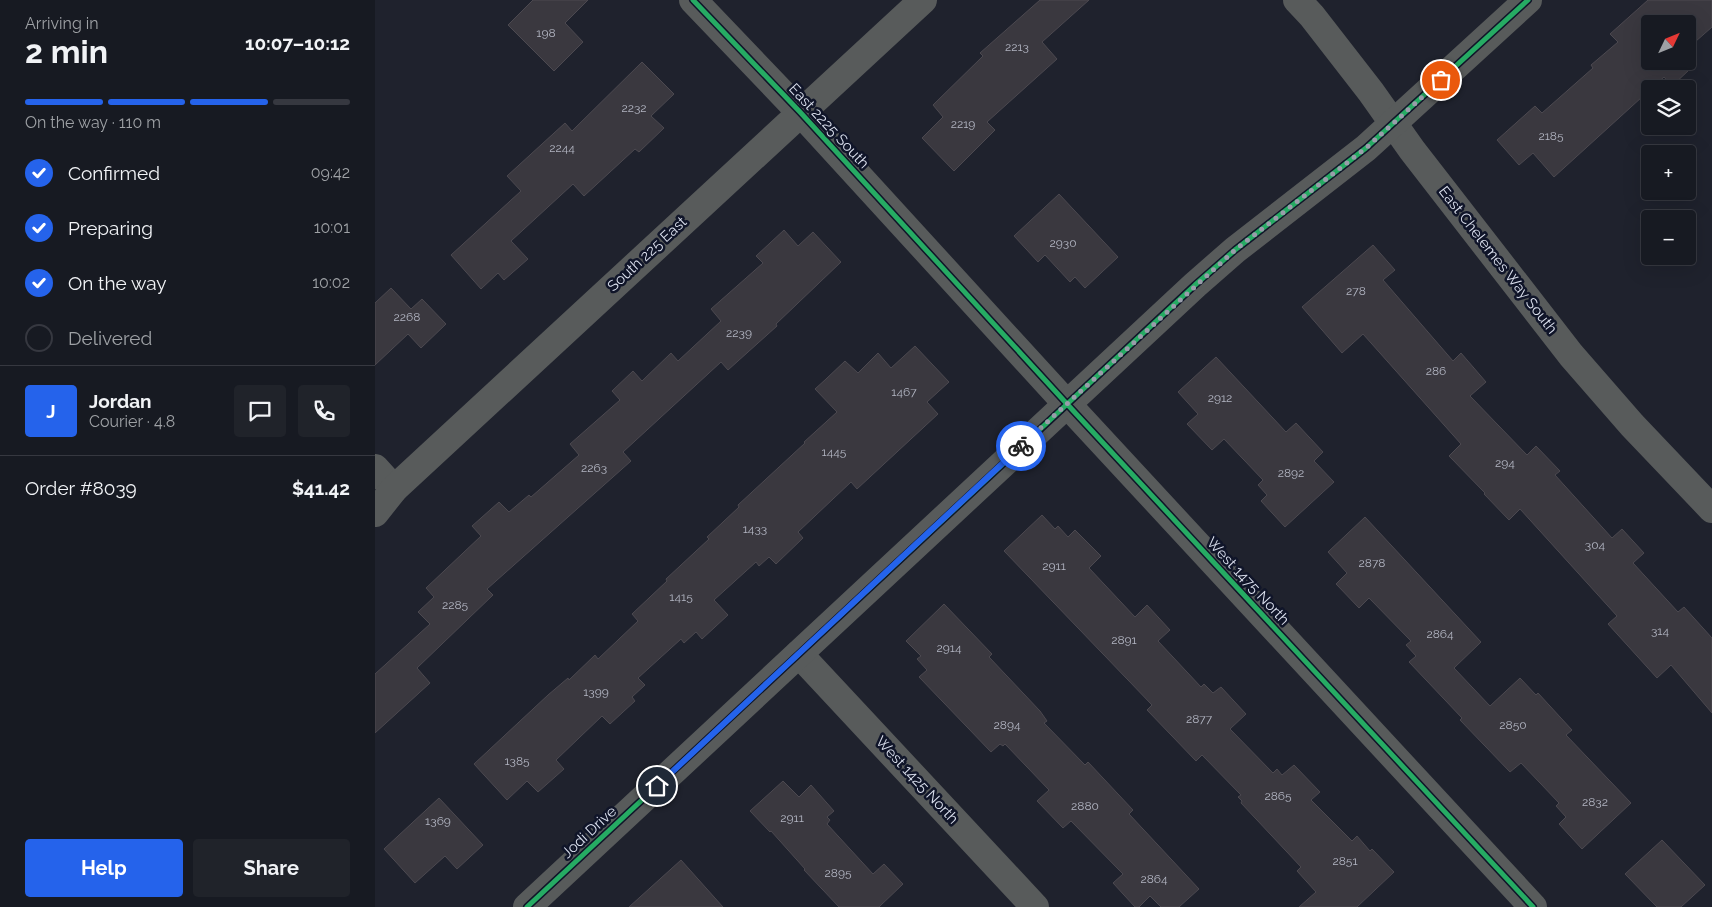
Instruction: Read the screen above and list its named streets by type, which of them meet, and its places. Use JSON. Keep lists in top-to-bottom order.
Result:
{
  "streets": {
    "street": [
      "East 2225 South",
      "South 225 East",
      "East Chelemes Way South",
      "West 1475 North",
      "West 1425 North",
      "Jodi Drive"
    ]
  },
  "crossings": [
    ["East 2225 South", "South 225 East"],
    ["East 2225 South", "West 1475 North"],
    ["East Chelemes Way South", "Jodi Drive"],
    ["West 1475 North", "Jodi Drive"],
    ["West 1425 North", "Jodi Drive"]
  ],
  "house_numbers": [
    "198",
    "2213",
    "2232",
    "2219",
    "2185",
    "2244",
    "2930",
    "278",
    "2268",
    "2239",
    "286",
    "1467",
    "2912",
    "1445",
    "294",
    "2263",
    "2892",
    "1433",
    "304",
    "2878",
    "2911",
    "1415",
    "2285",
    "314",
    "2864",
    "2891",
    "2914",
    "1399",
    "2877",
    "2894",
    "2850",
    "1385",
    "2865",
    "2832",
    "2880",
    "2911",
    "1369",
    "2851",
    "2895",
    "2864"
  ],
  "north": "top right",
  "page": {
    "heading": ["2 min", "Arriving in", "10:07–10:12"],
    "panel": [
      "Jordan",
      "Courier · 4.8",
      "Order #8039",
      "$41.42"
    ],
    "map_buttons": ["+", "−"],
    "bar": "On the way · 110 m",
    "list": [
      ["Confirmed", "09:42"],
      ["Preparing", "10:01"],
      ["On the way", "10:02"],
      "Delivered"
    ],
    "round": "J",
    "buttons": ["Help", "Share"]
  }
}
